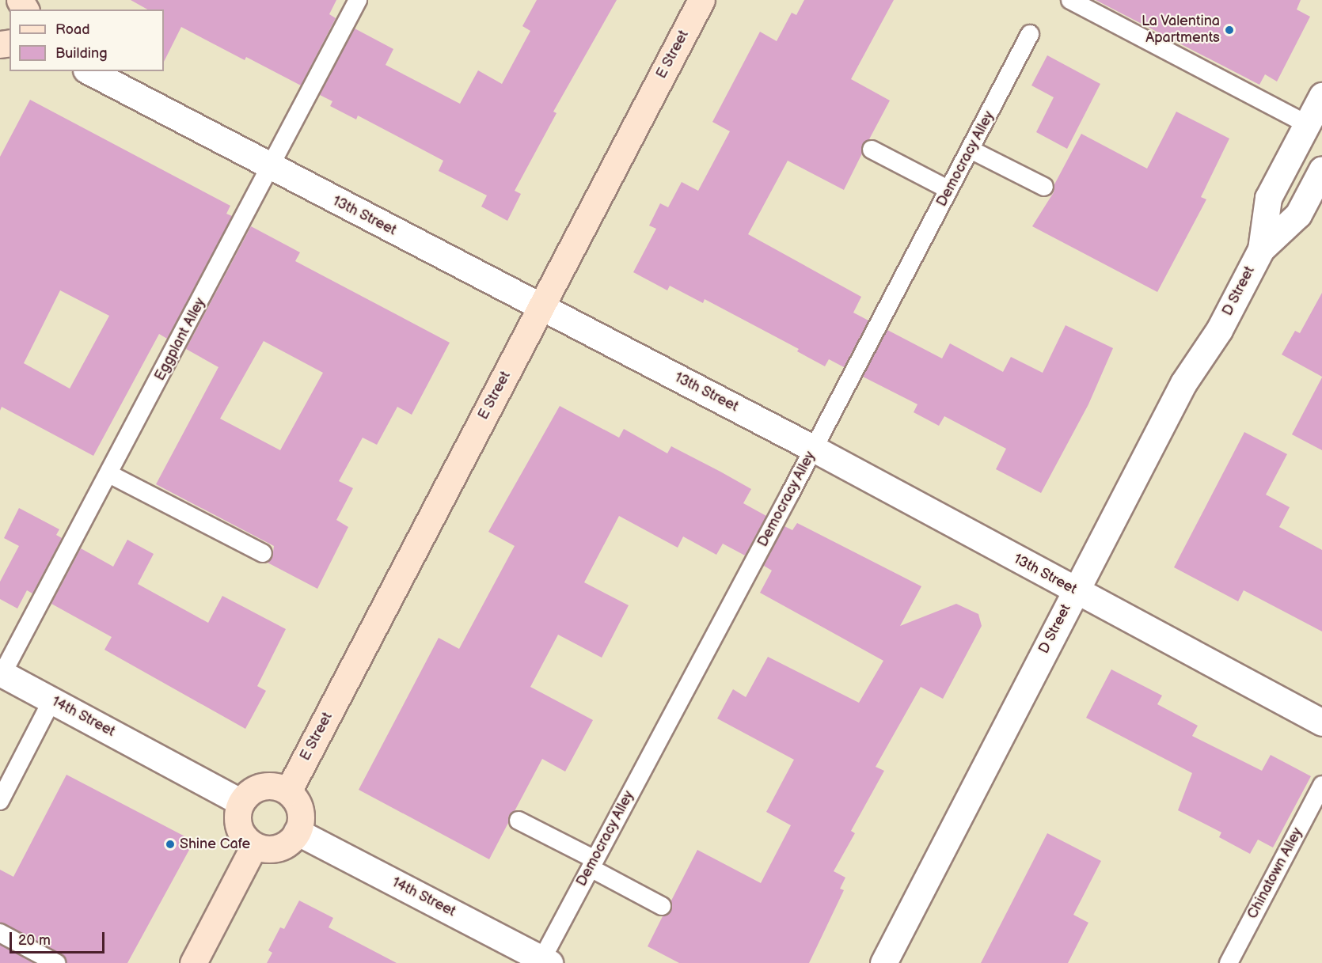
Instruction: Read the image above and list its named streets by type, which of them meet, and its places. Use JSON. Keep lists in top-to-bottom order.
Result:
{
  "streets": {
    "street": [
      "E Street",
      "13th Street",
      "D Street",
      "14th Street"
    ],
    "lane": ["Democracy Alley", "Eggplant Alley", "Chinatown Alley"]
  },
  "crossings": [
    ["E Street", "13th Street"],
    ["E Street", "14th Street"],
    ["Democracy Alley", "13th Street"],
    ["Democracy Alley", "14th Street"],
    ["13th Street", "D Street"],
    ["13th Street", "Eggplant Alley"],
    ["Eggplant Alley", "14th Street"]
  ],
  "places": ["La Valentina Apartments", "Shine Cafe"],
  "legend": ["Road", "Building"],
  "scale_bar": "20 m"
}
